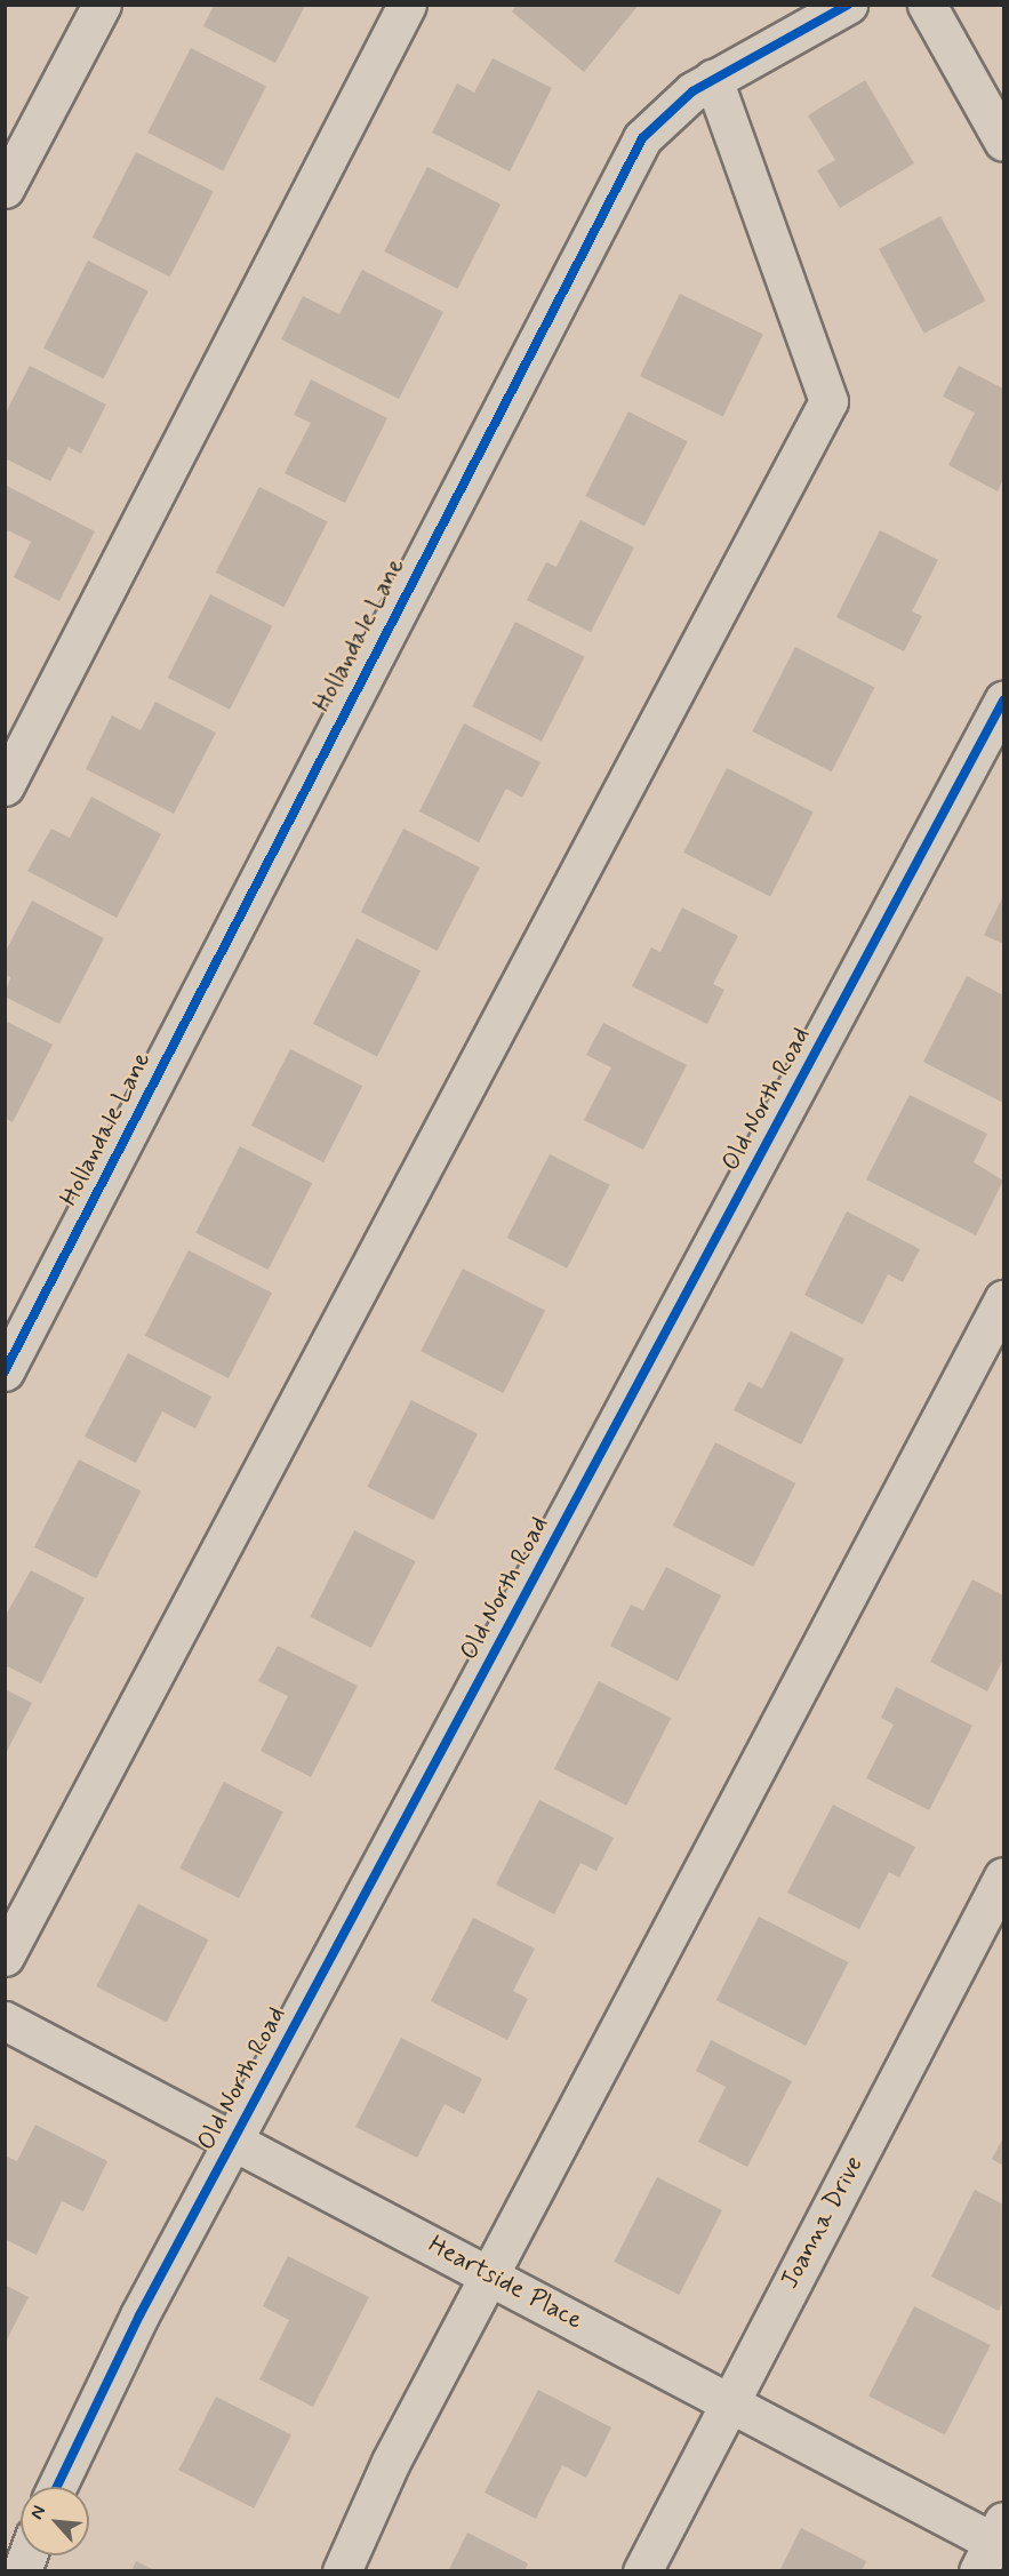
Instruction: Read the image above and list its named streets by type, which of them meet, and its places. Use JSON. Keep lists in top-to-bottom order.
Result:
{
  "streets": {
    "street": [
      "Hollandale Lane",
      "Old North Road",
      "Joanna Drive",
      "Heartside Place"
    ]
  },
  "crossings": [
    ["Old North Road", "Heartside Place"],
    ["Joanna Drive", "Heartside Place"]
  ],
  "north": "top left"
}
